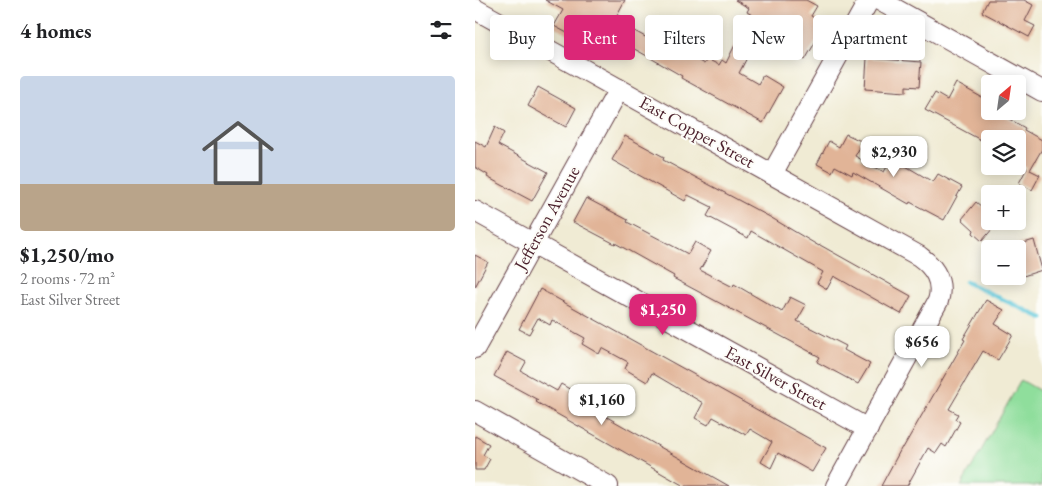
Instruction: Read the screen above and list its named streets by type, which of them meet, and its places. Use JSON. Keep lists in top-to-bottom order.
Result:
{
  "streets": {
    "street": ["East Copper Street", "Jefferson Avenue", "East Silver Street"]
  },
  "crossings": [
    ["East Copper Street", "Jefferson Avenue"],
    ["East Copper Street", "East Silver Street"],
    ["Jefferson Avenue", "East Silver Street"]
  ],
  "north": "top right",
  "page": {
    "heading": "4 homes",
    "chip": [
      "Buy",
      "Rent",
      "Filters",
      "New",
      "Apartment"
    ],
    "list": [
      {
        "name": "$1,250/mo",
        "note": "2 rooms · 72 m² · East Silver Street"
      }
    ],
    "map_buttons": ["+", "−"],
    "price": [
      "$2,930",
      "$1,250",
      "$656",
      "$1,160"
    ]
  }
}
